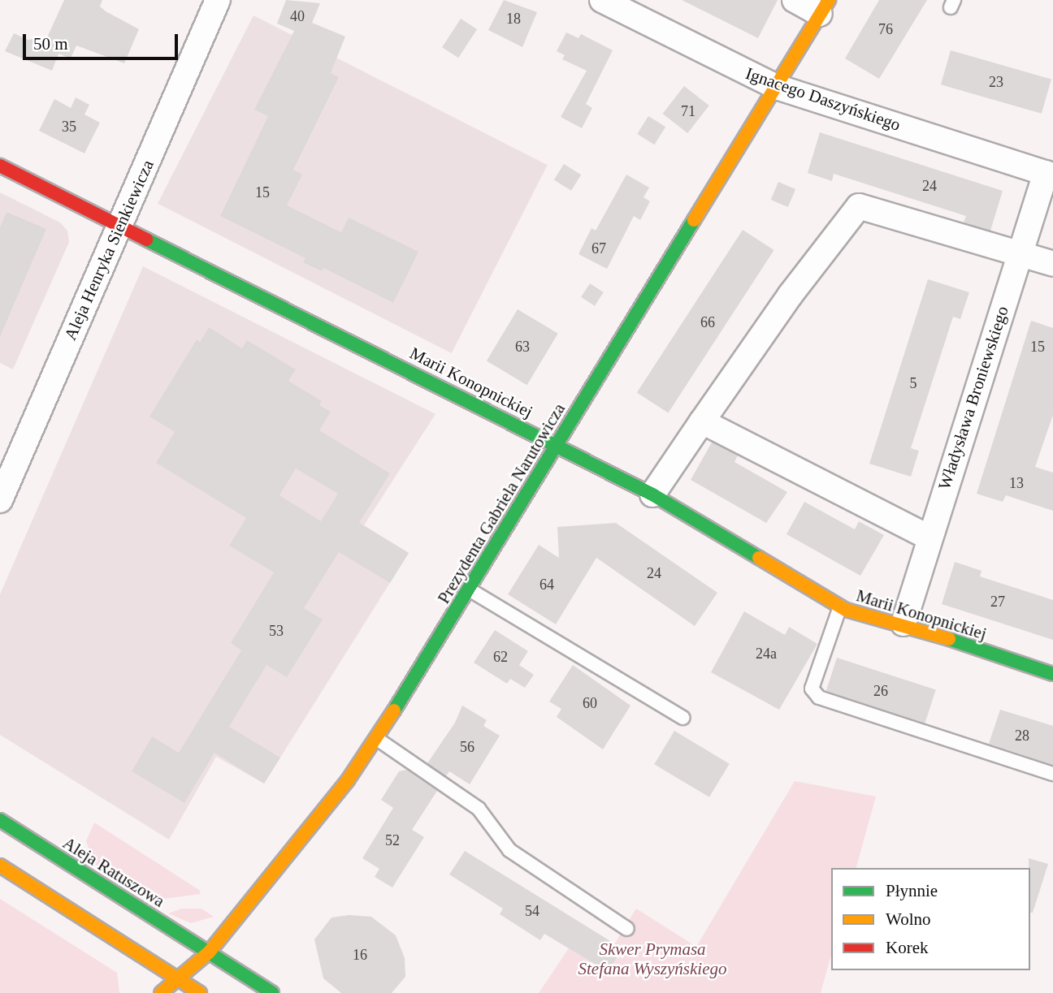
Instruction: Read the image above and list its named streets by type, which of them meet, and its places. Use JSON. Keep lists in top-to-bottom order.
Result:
{
  "streets": {
    "street": [
      "Ignacego Daszyńskiego",
      "Aleja Henryka Sienkiewicza",
      "Marii Konopnickiej",
      "Władysława Broniewskiego",
      "Prezydenta Gabriela Narutowicza",
      "Aleja Ratuszowa"
    ]
  },
  "crossings": [
    ["Ignacego Daszyńskiego", "Władysława Broniewskiego"],
    ["Ignacego Daszyńskiego", "Prezydenta Gabriela Narutowicza"],
    ["Aleja Henryka Sienkiewicza", "Marii Konopnickiej"],
    ["Marii Konopnickiej", "Władysława Broniewskiego"],
    ["Marii Konopnickiej", "Prezydenta Gabriela Narutowicza"],
    ["Prezydenta Gabriela Narutowicza", "Aleja Ratuszowa"]
  ],
  "parks": ["Skwer Prymasa Stefana Wyszyńskiego"],
  "house_numbers": [
    "40",
    "18",
    "76",
    "23",
    "71",
    "35",
    "24",
    "15",
    "67",
    "66",
    "63",
    "15",
    "5",
    "13",
    "24",
    "64",
    "27",
    "53",
    "24a",
    "62",
    "26",
    "60",
    "28",
    "56",
    "52",
    "54",
    "16"
  ],
  "legend": ["Płynnie", "Wolno", "Korek"],
  "scale_bar": "50 m"
}
